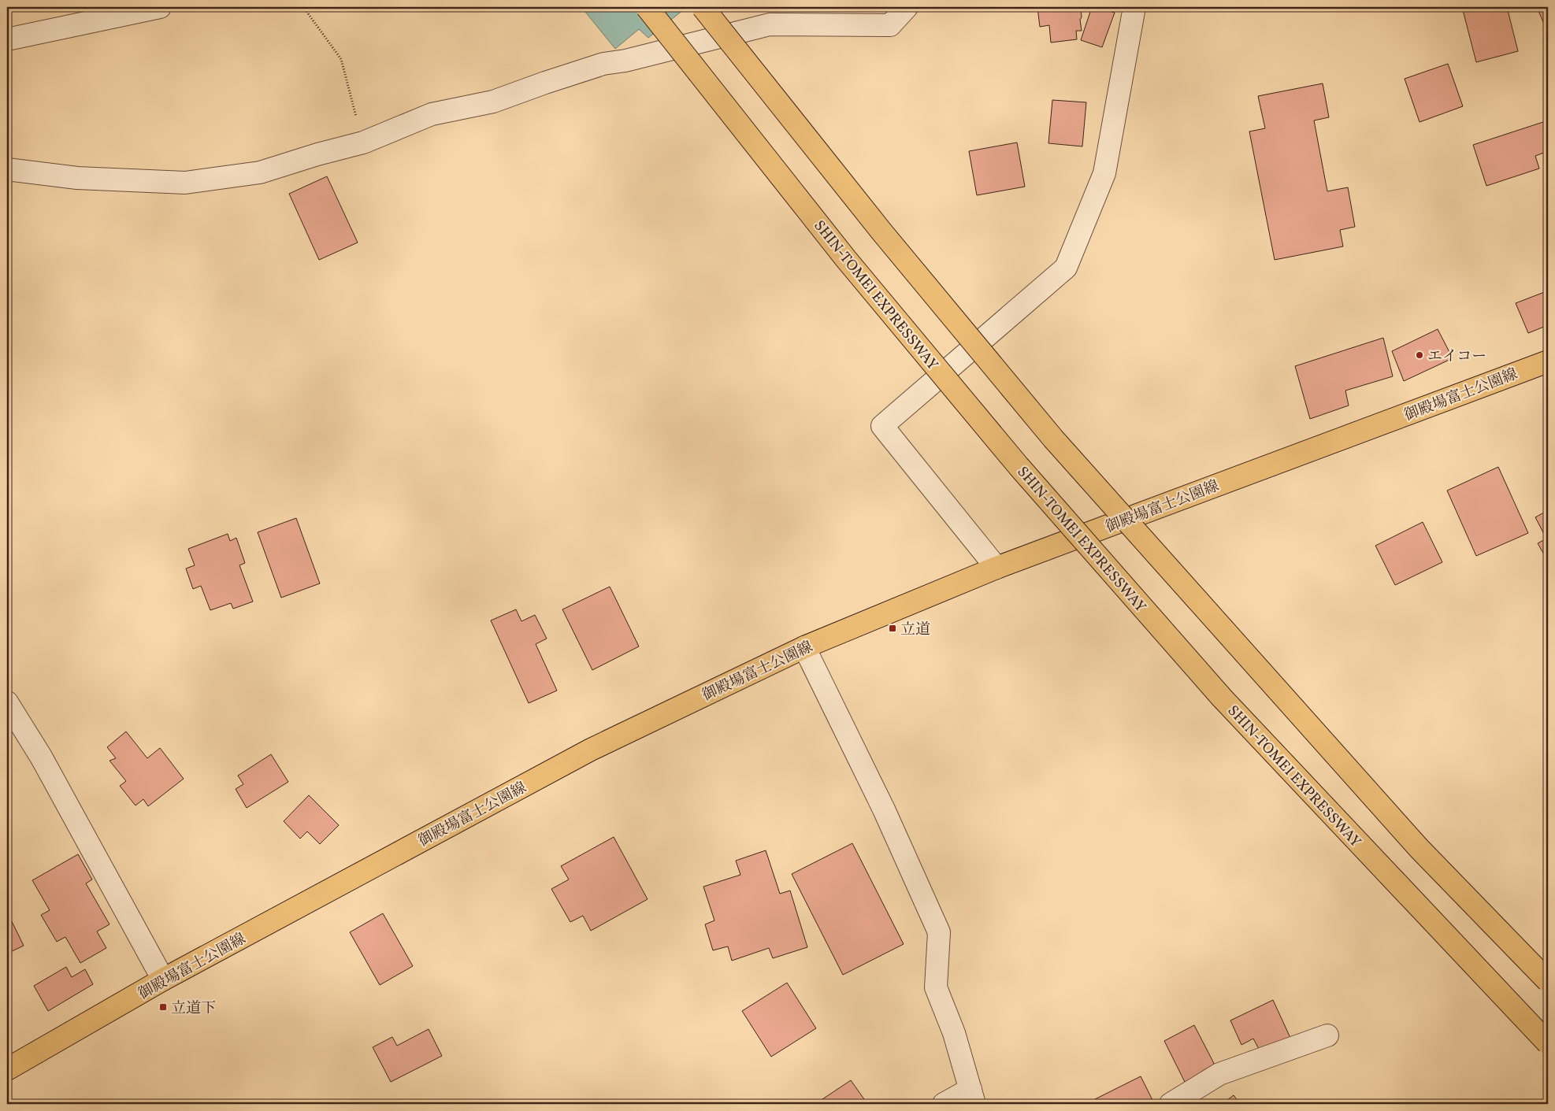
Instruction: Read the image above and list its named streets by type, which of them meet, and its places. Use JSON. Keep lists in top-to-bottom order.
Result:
{
  "streets": {
    "main road": ["SHIN-TOMEI EXPRESSWAY", "御殿場富士公園線"]
  },
  "places": {
    "other": ["エイコー"],
    "transit": ["立道", "立道下"]
  }
}
